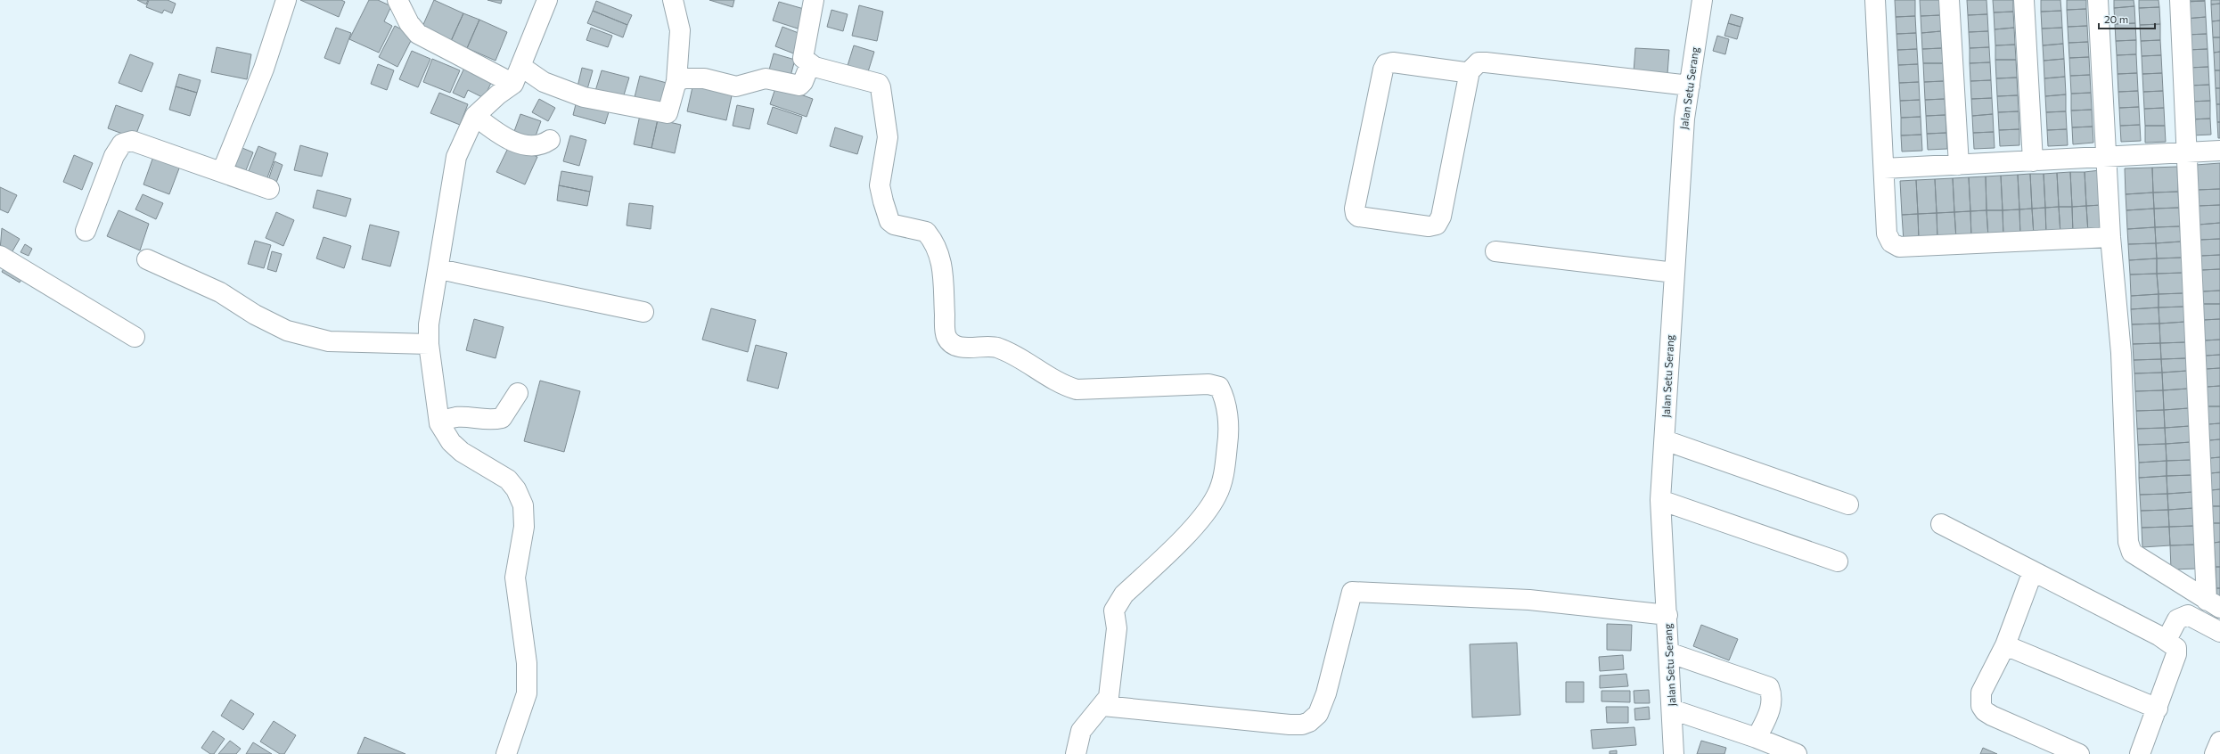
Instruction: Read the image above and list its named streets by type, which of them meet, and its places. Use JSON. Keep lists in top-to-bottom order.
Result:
{
  "streets": {
    "street": ["Jalan Setu Serang"]
  },
  "scale_bar": "20 m"
}
